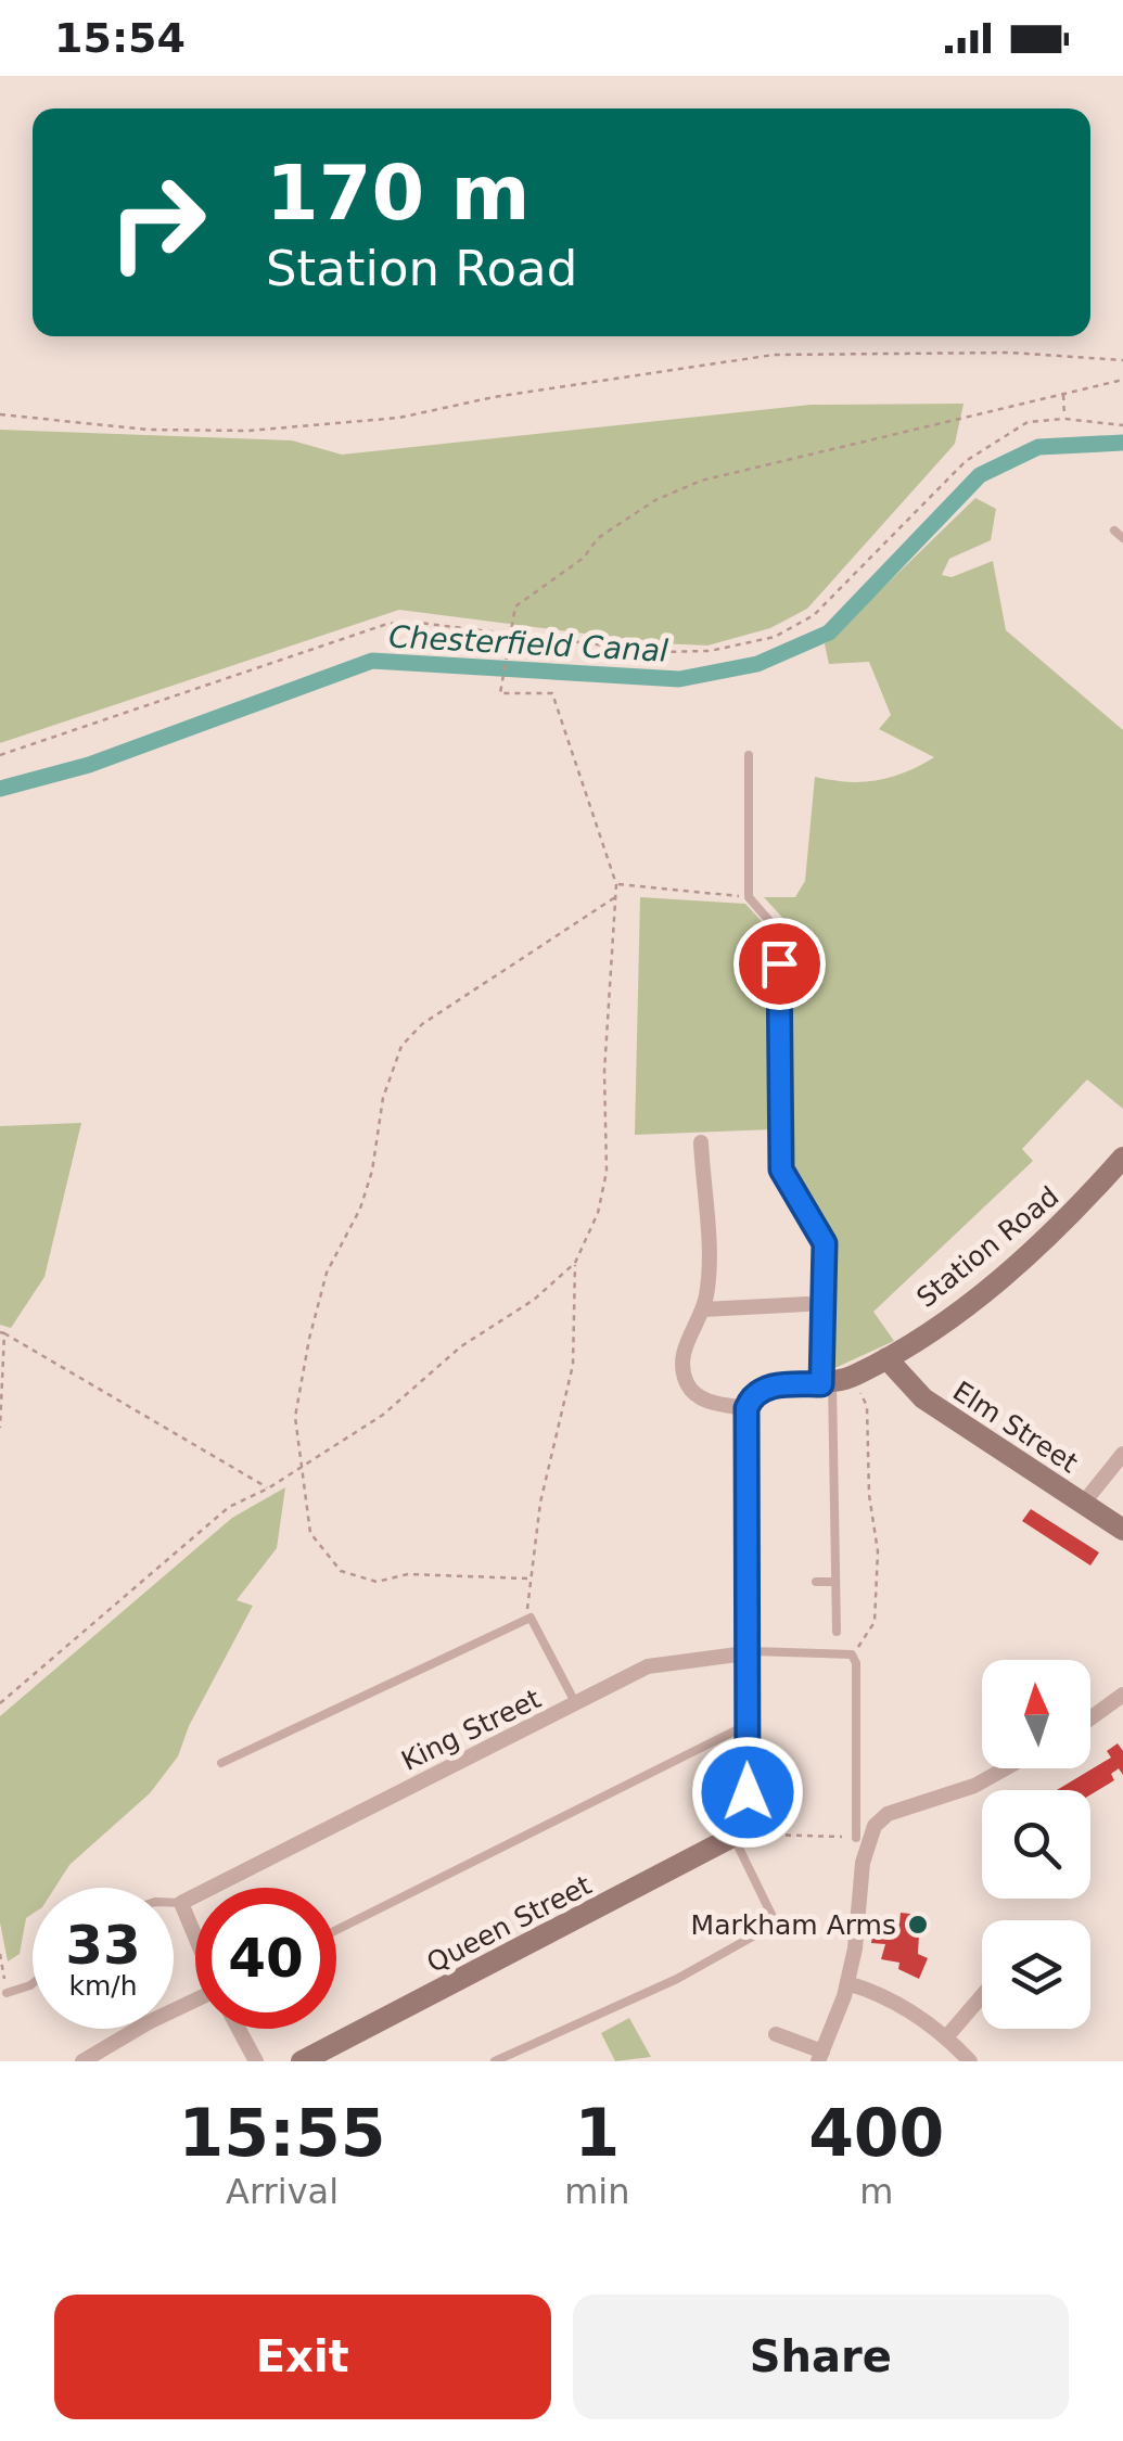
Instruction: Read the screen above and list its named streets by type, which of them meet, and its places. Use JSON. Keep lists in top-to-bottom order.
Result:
{
  "streets": {
    "street": [
      "Station Road",
      "Elm Street",
      "King Street",
      "Queen Street"
    ]
  },
  "crossings": [
    ["Station Road", "Elm Street"]
  ],
  "water": ["Chesterfield Canal"],
  "places": ["Markham Arms"],
  "north": "top",
  "page": {
    "status": "15:54",
    "turn": ["170 m", "Station Road"],
    "speed": "33 km/h",
    "limit": "40",
    "eta": [
      "15:55",
      "Arrival",
      "1",
      "min",
      "400",
      "m"
    ],
    "buttons": ["Exit", "Share"]
  }
}
